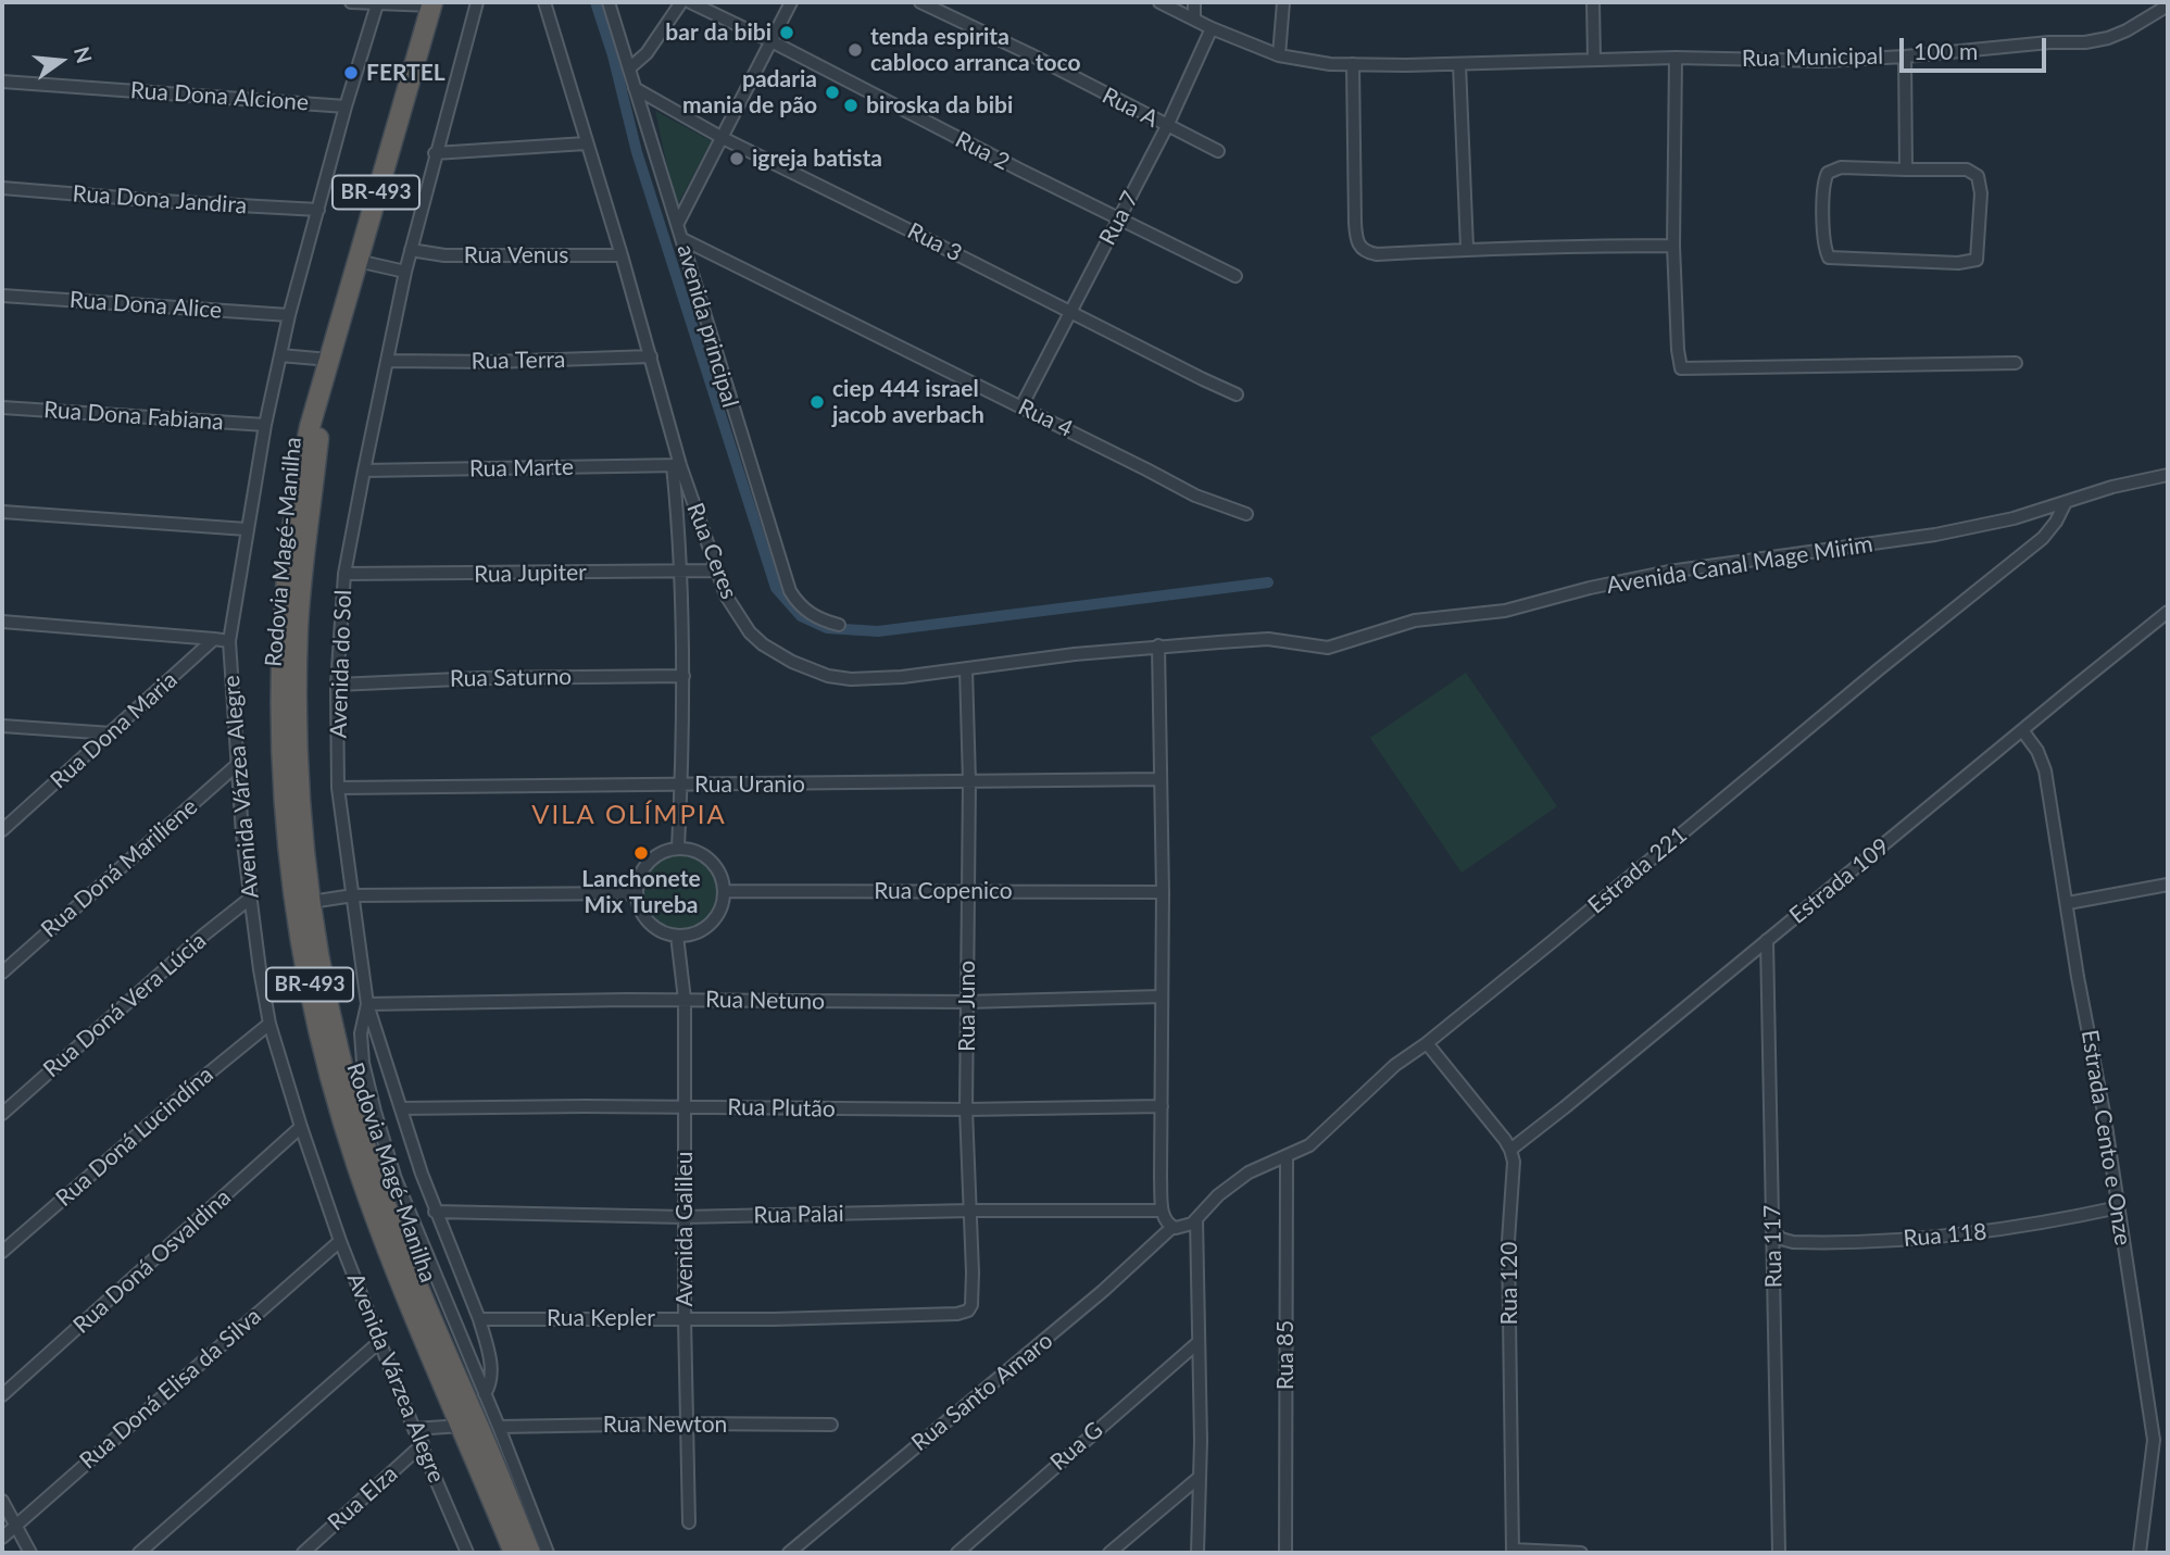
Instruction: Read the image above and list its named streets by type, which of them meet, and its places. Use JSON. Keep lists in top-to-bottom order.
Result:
{
  "streets": {
    "highway": ["BR-493", "Rodovia Magé-Manilha"],
    "street": [
      "Rua Municipal",
      "Rua Dona Alcione",
      "Rua A",
      "Rua 2",
      "Rua Dona Jandira",
      "Rua 7",
      "Rua 3",
      "Rua Venus",
      "Rua Dona Alice",
      "avenida principal",
      "Rua Terra",
      "Rua Dona Fabiana",
      "Rua 4",
      "Rua Marte",
      "Rua Ceres",
      "Avenida Canal Mage Mirim",
      "Rua Jupiter",
      "Avenida do Sol",
      "Rua Saturno",
      "Rua Dona Maria",
      "Rua Uranio",
      "Avenida Várzea Alegre",
      "Rua Doná Mariliene",
      "Estrada 221",
      "Estrada 109",
      "Rua Copenico",
      "Rua Netuno",
      "Rua Doná Vera Lúcia",
      "Rua Juno",
      "Rua Plutão",
      "Rua Doná Lucindína",
      "Estrada Cento e Onze",
      "Rua Palai",
      "Avenida Galileu",
      "Rua 118",
      "Rua 117",
      "Rua Doná Osvaldina",
      "Rua 120",
      "Rua Kepler",
      "Rua 85",
      "Rua Doná Elisa da Silva",
      "Rua Santo Amaro",
      "Rua Newton",
      "Rua G",
      "Rua Elza"
    ]
  },
  "crossings": [
    ["Rua Municipal", "Rua 7"],
    ["Rua Dona Alcione", "Avenida Várzea Alegre"],
    ["Rua A", "Rua 7"],
    ["Rua 2", "Rua 7"],
    ["Rua Dona Jandira", "Avenida Várzea Alegre"],
    ["Rua 7", "Rua 3"],
    ["Rua 7", "Rua 4"],
    ["Rua 3", "avenida principal"],
    ["Rua Venus", "Rua Ceres"],
    ["Rua Venus", "Avenida do Sol"],
    ["Rua Dona Alice", "Avenida Várzea Alegre"],
    ["avenida principal", "Rua 4"],
    ["Rua Terra", "Rua Ceres"],
    ["Rua Terra", "Avenida do Sol"],
    ["Rua Dona Fabiana", "Avenida Várzea Alegre"],
    ["Rua Marte", "Rua Ceres"],
    ["Rua Marte", "Avenida do Sol"],
    ["Rua Ceres", "Avenida Canal Mage Mirim"],
    ["Rua Ceres", "Rua Jupiter"],
    ["Rua Ceres", "Rua Juno"],
    ["Avenida Canal Mage Mirim", "Estrada 221"],
    ["Rua Jupiter", "Avenida do Sol"],
    ["Avenida do Sol", "Rua Saturno"],
    ["Avenida do Sol", "Rua Uranio"],
    ["Avenida do Sol", "Rua Netuno"],
    ["Avenida do Sol", "Rua Plutão"],
    ["Avenida do Sol", "Rua Palai"],
    ["Avenida do Sol", "Rua Kepler"],
    ["Rua Uranio", "Rua Juno"],
    ["Avenida Várzea Alegre", "Rua Doná Mariliene"],
    ["Avenida Várzea Alegre", "Rua Doná Vera Lúcia"],
    ["Avenida Várzea Alegre", "Rua Doná Lucindína"],
    ["Avenida Várzea Alegre", "Rua Doná Osvaldina"],
    ["Avenida Várzea Alegre", "Rua Doná Elisa da Silva"],
    ["Avenida Várzea Alegre", "Rua Elza"],
    ["Estrada 221", "Rua 85"],
    ["Estrada 109", "Estrada Cento e Onze"],
    ["Estrada 109", "Rua 117"],
    ["Estrada 109", "Rua 120"],
    ["Rua Copenico", "Rua Juno"],
    ["Rua Copenico", "Avenida Galileu"],
    ["Rua Netuno", "Rua Juno"],
    ["Rua Netuno", "Avenida Galileu"],
    ["Rua Juno", "Rua Plutão"],
    ["Rua Juno", "Rua Palai"],
    ["Rua Juno", "Rua Kepler"],
    ["Rua Plutão", "Avenida Galileu"],
    ["Estrada Cento e Onze", "Rua 118"],
    ["Rua Palai", "Avenida Galileu"],
    ["Avenida Galileu", "Rua Kepler"],
    ["Avenida Galileu", "Rua Newton"],
    ["Rua 118", "Rua 117"]
  ],
  "districts": ["VILA OLÍMPIA"],
  "places": [
    "bar da bibi",
    "tenda espirita cabloco arranca toco",
    "FERTEL",
    "padaria mania de pão",
    "biroska da bibi",
    "igreja batista",
    "ciep 444 israel jacob averbach",
    "Lanchonete Mix Tureba"
  ],
  "scale_bar": "100 m",
  "north": "right"
}
